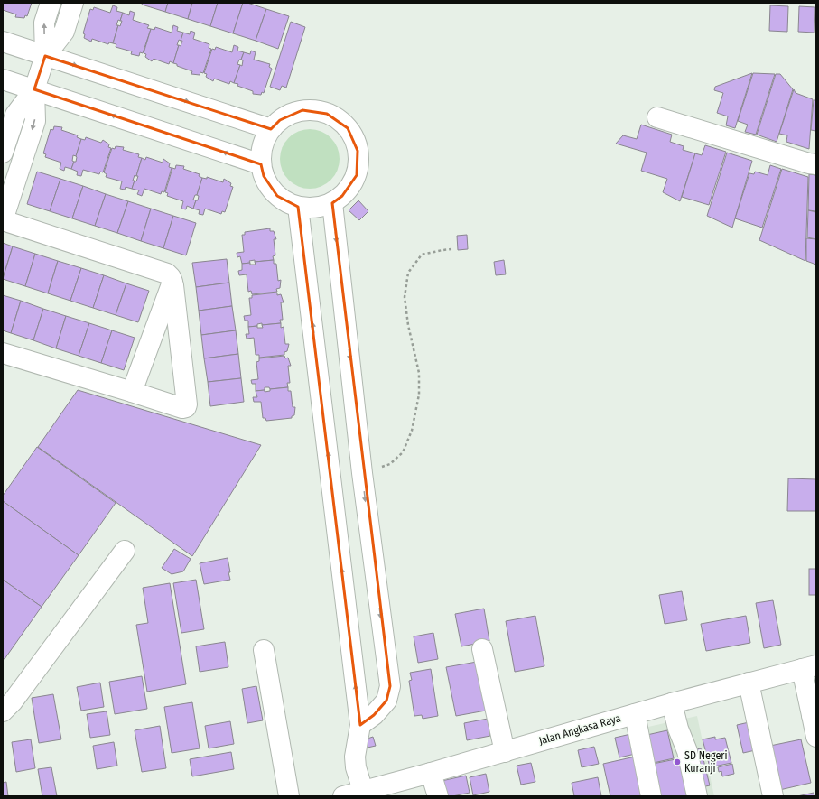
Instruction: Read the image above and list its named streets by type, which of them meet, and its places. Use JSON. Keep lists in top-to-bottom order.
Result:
{
  "streets": {
    "street": ["Jalan Angkasa Raya"]
  },
  "places": ["SD Negeri Kuranji"]
}
